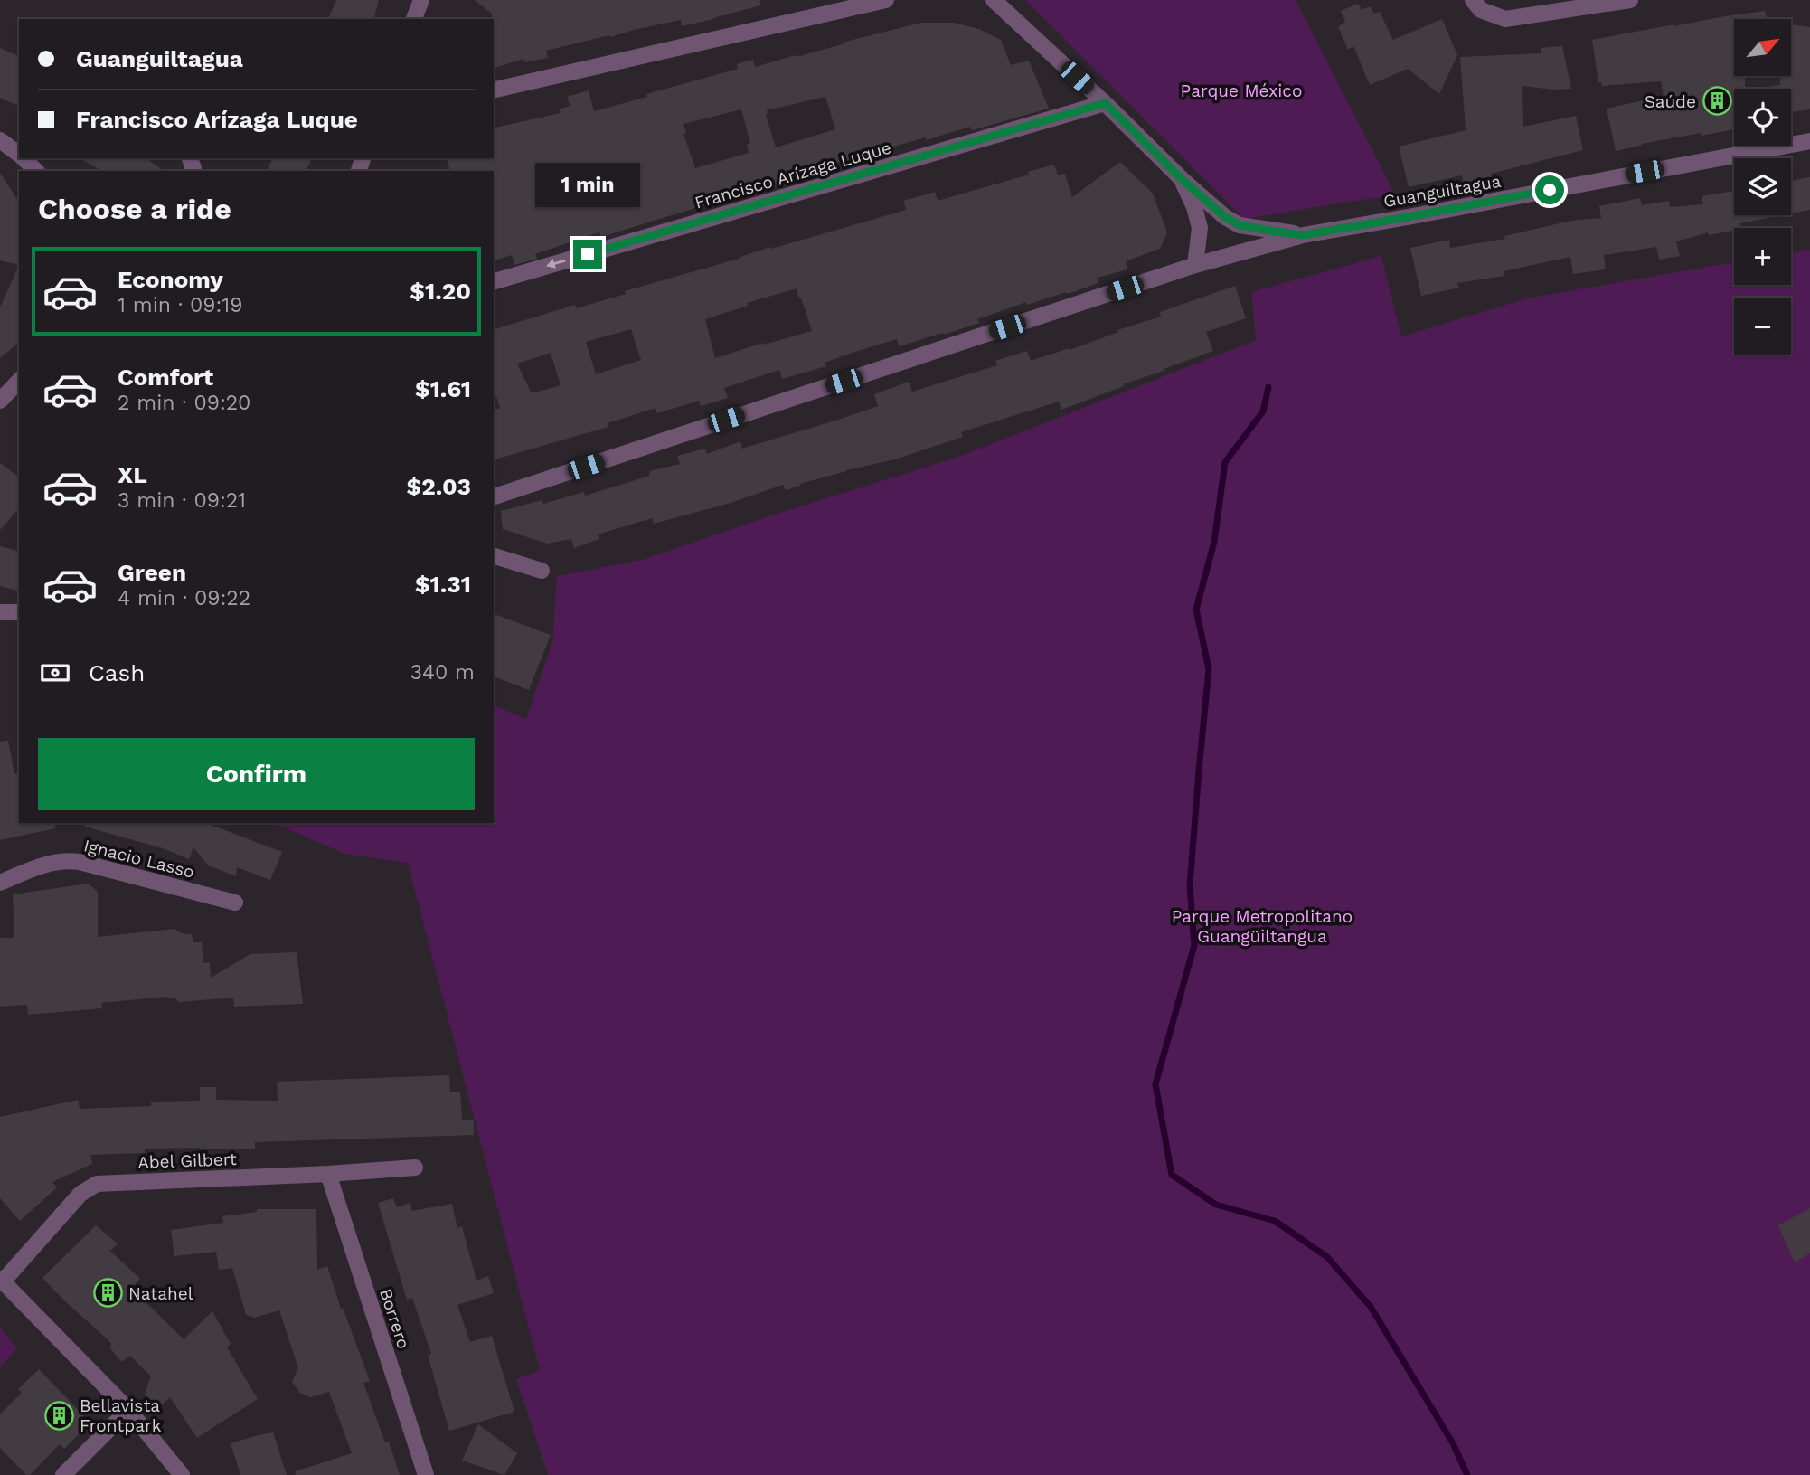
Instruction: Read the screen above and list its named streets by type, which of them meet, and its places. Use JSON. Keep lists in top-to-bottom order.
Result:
{
  "streets": {
    "street": [
      "Francisco Arízaga Luque",
      "Guanguiltagua",
      "Ignacio Lasso",
      "Abel Gilbert",
      "Borrero"
    ]
  },
  "crossings": [
    ["Abel Gilbert", "Borrero"]
  ],
  "one_way": ["Francisco Arízaga Luque"],
  "parks": ["Parque México", "Parque Metropolitano Guangüiltangua"],
  "places": {
    "building": ["Saúde", "Natahel", "Bellavista Frontpark"]
  },
  "north": "top right",
  "page": {
    "map_buttons": ["+", "−"],
    "banner": ["Guanguiltagua", "Francisco Arízaga Luque"],
    "bubble": "1 min",
    "heading": "Choose a ride",
    "list": [
      {
        "name": "Economy",
        "note": "1 min · 09:19",
        "value": "$1.20"
      },
      {
        "name": "Comfort",
        "note": "2 min · 09:20",
        "value": "$1.61"
      },
      {
        "name": "XL",
        "note": "3 min · 09:21",
        "value": "$2.03"
      },
      {
        "name": "Green",
        "note": "4 min · 09:22",
        "value": "$1.31"
      }
    ],
    "pay": ["Cash", "340 m"],
    "buttons": "Confirm"
  }
}
